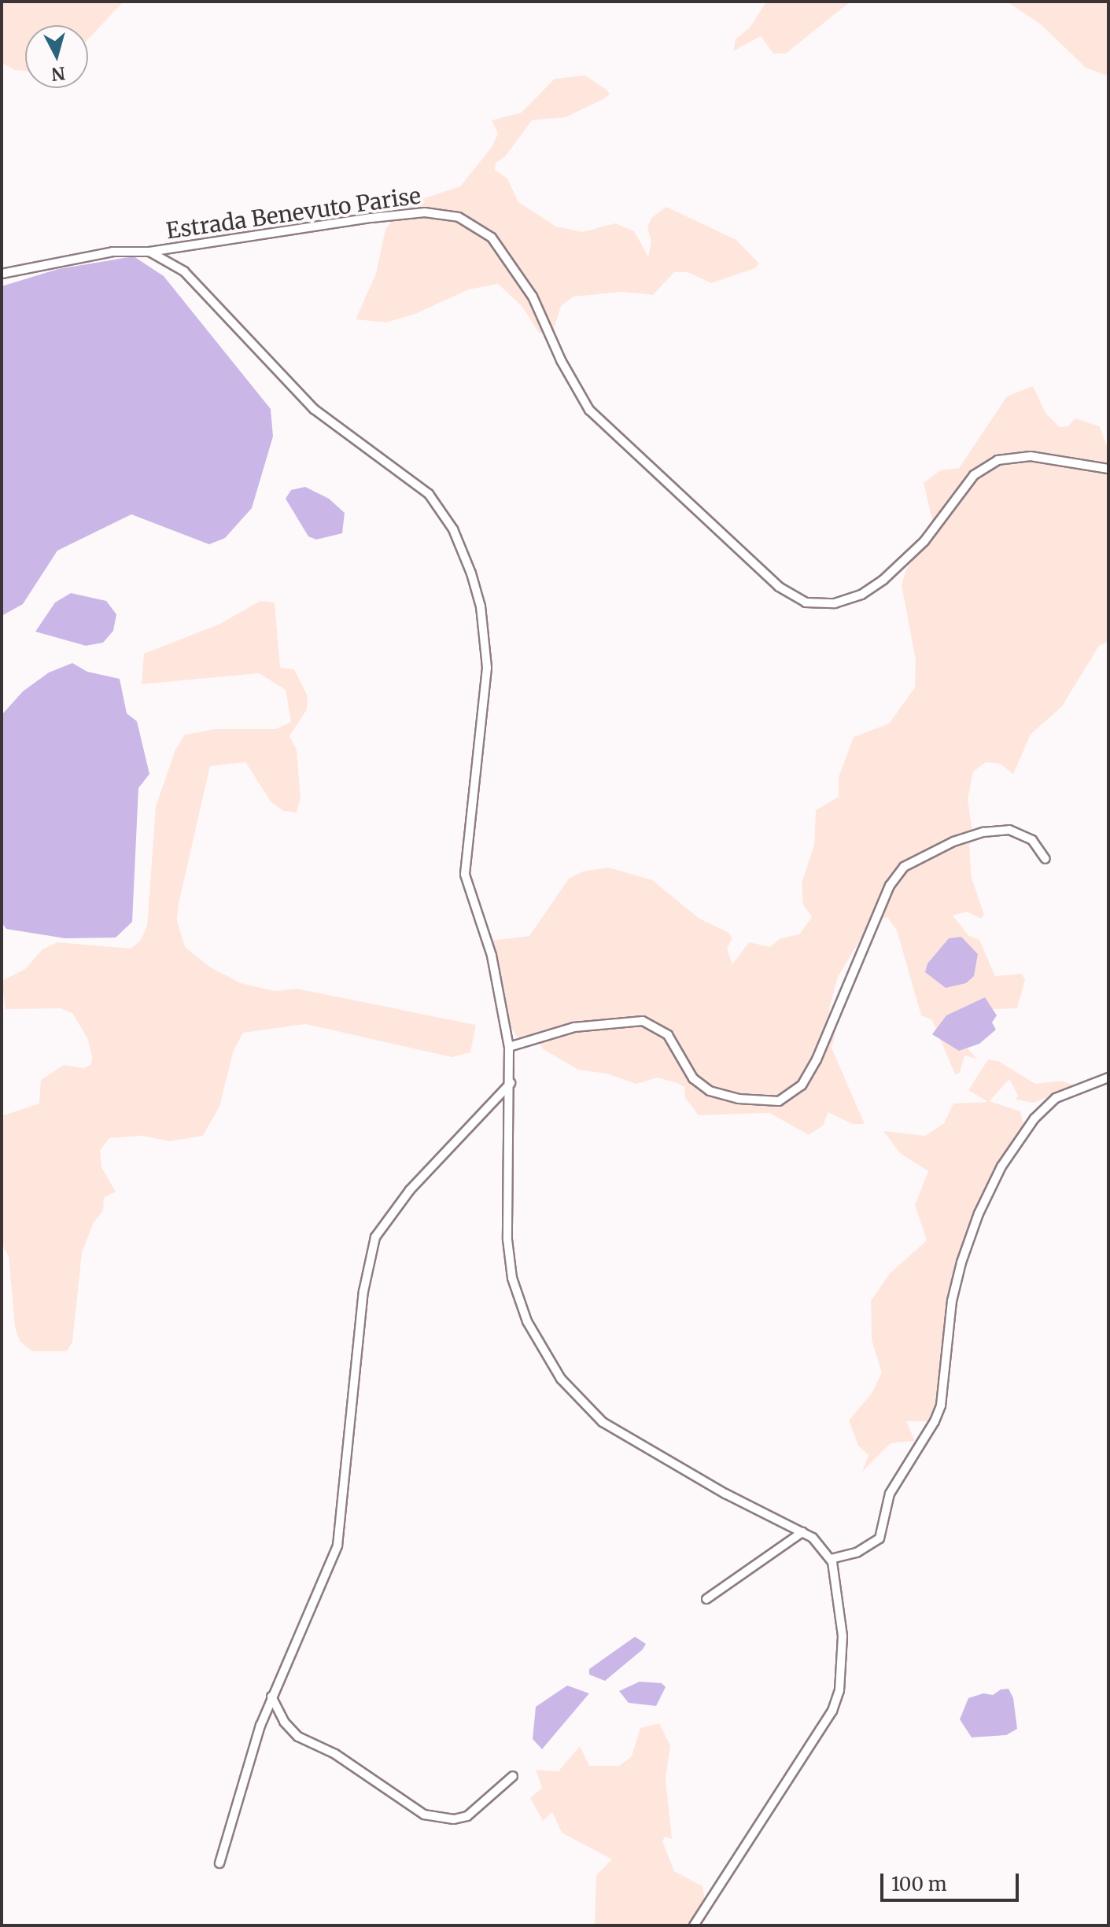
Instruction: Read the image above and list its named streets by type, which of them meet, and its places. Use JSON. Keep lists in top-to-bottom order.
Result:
{
  "streets": {
    "street": ["Estrada Benevuto Parise"]
  },
  "scale_bar": "100 m",
  "north": "bottom"
}
